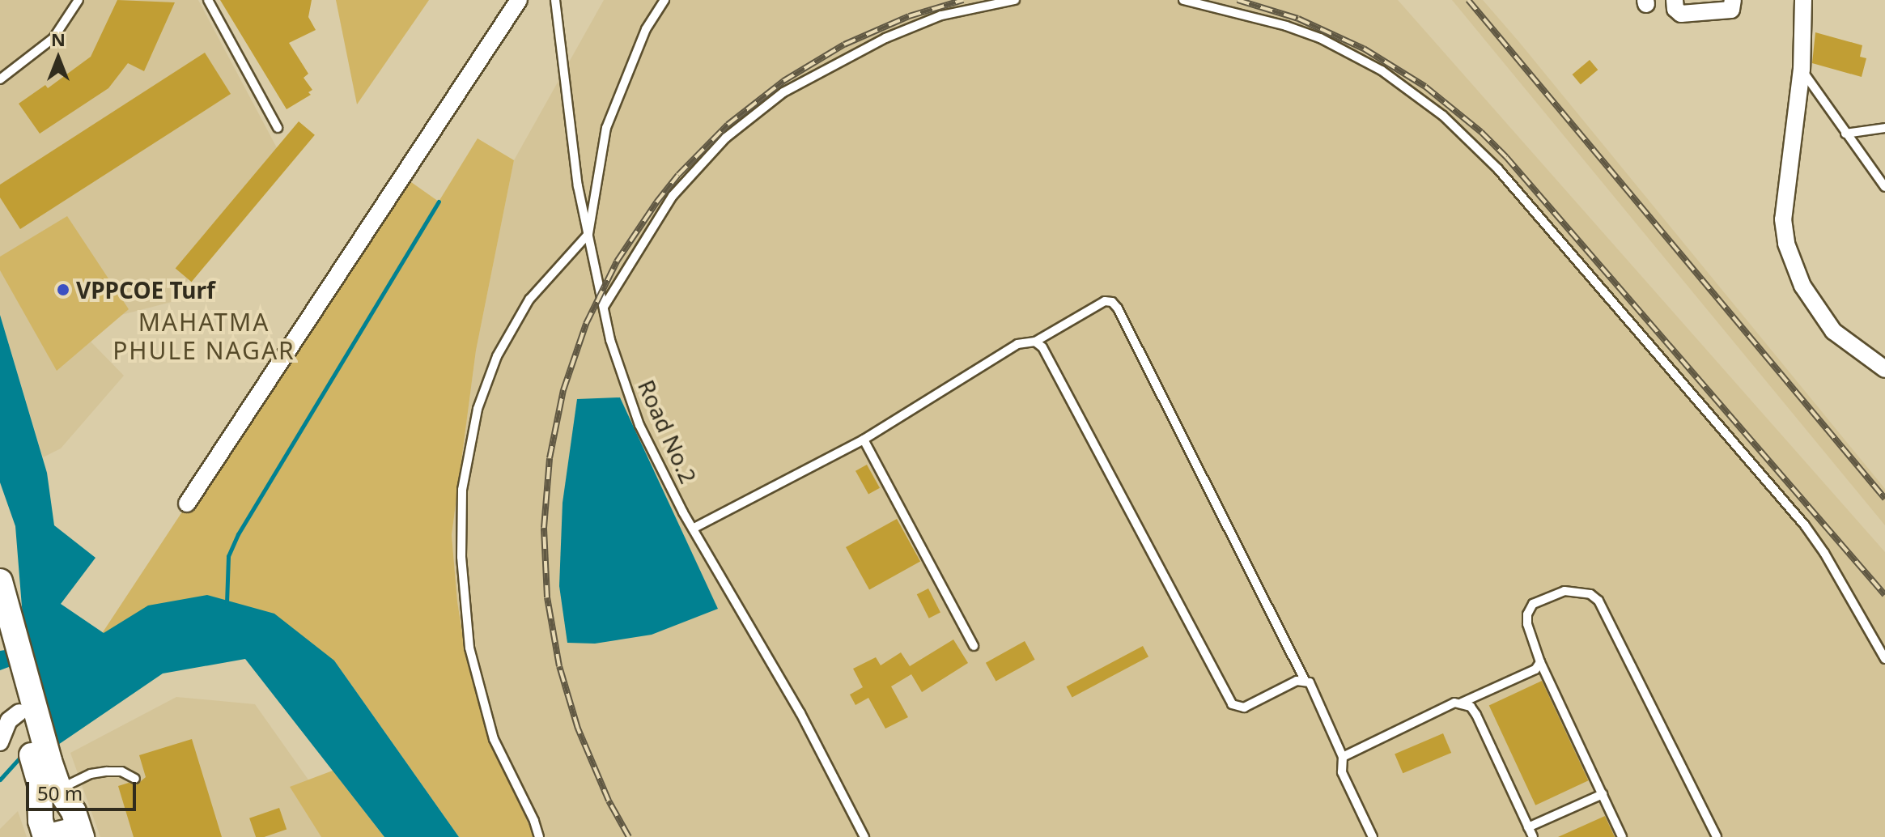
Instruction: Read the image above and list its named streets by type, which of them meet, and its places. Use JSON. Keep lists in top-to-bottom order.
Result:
{
  "streets": {
    "lane": ["Road No.2"]
  },
  "districts": ["MAHATMA PHULE NAGAR"],
  "places": ["VPPCOE Turf"],
  "scale_bar": "50 m",
  "north": "top"
}
